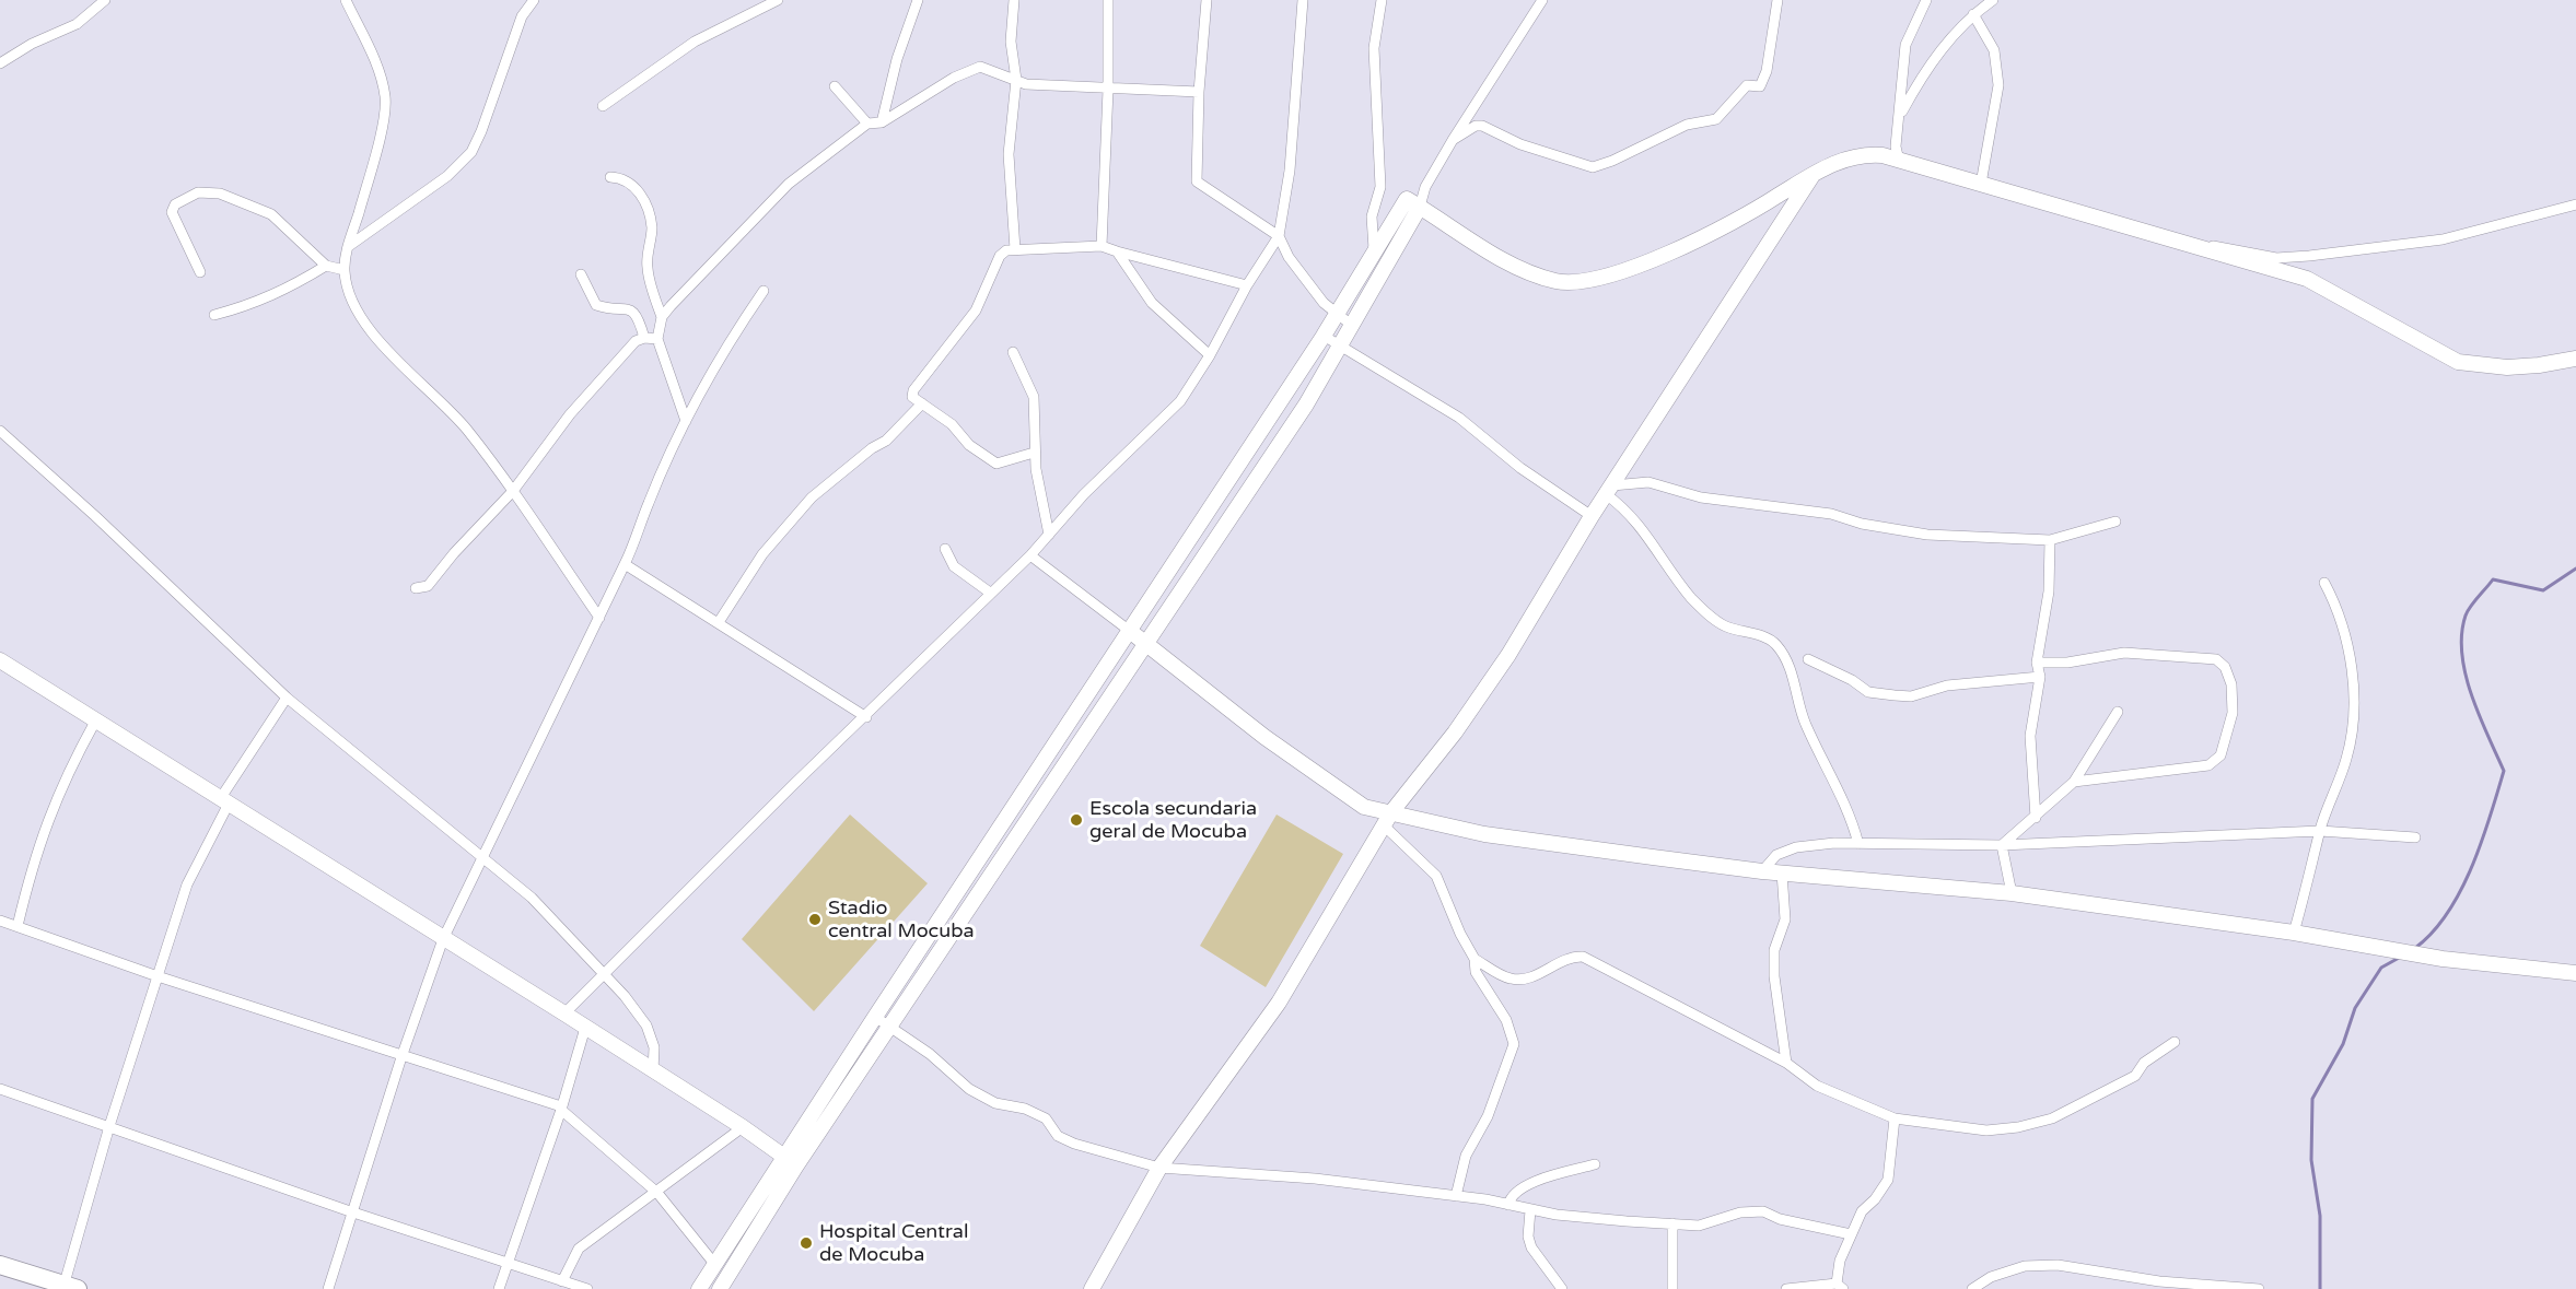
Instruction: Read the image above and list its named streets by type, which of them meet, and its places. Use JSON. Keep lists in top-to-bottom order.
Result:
{
  "places": ["Escola secundaria geral de Mocuba", "Stadio central Mocuba", "Hospital Central de Mocuba"]
}
